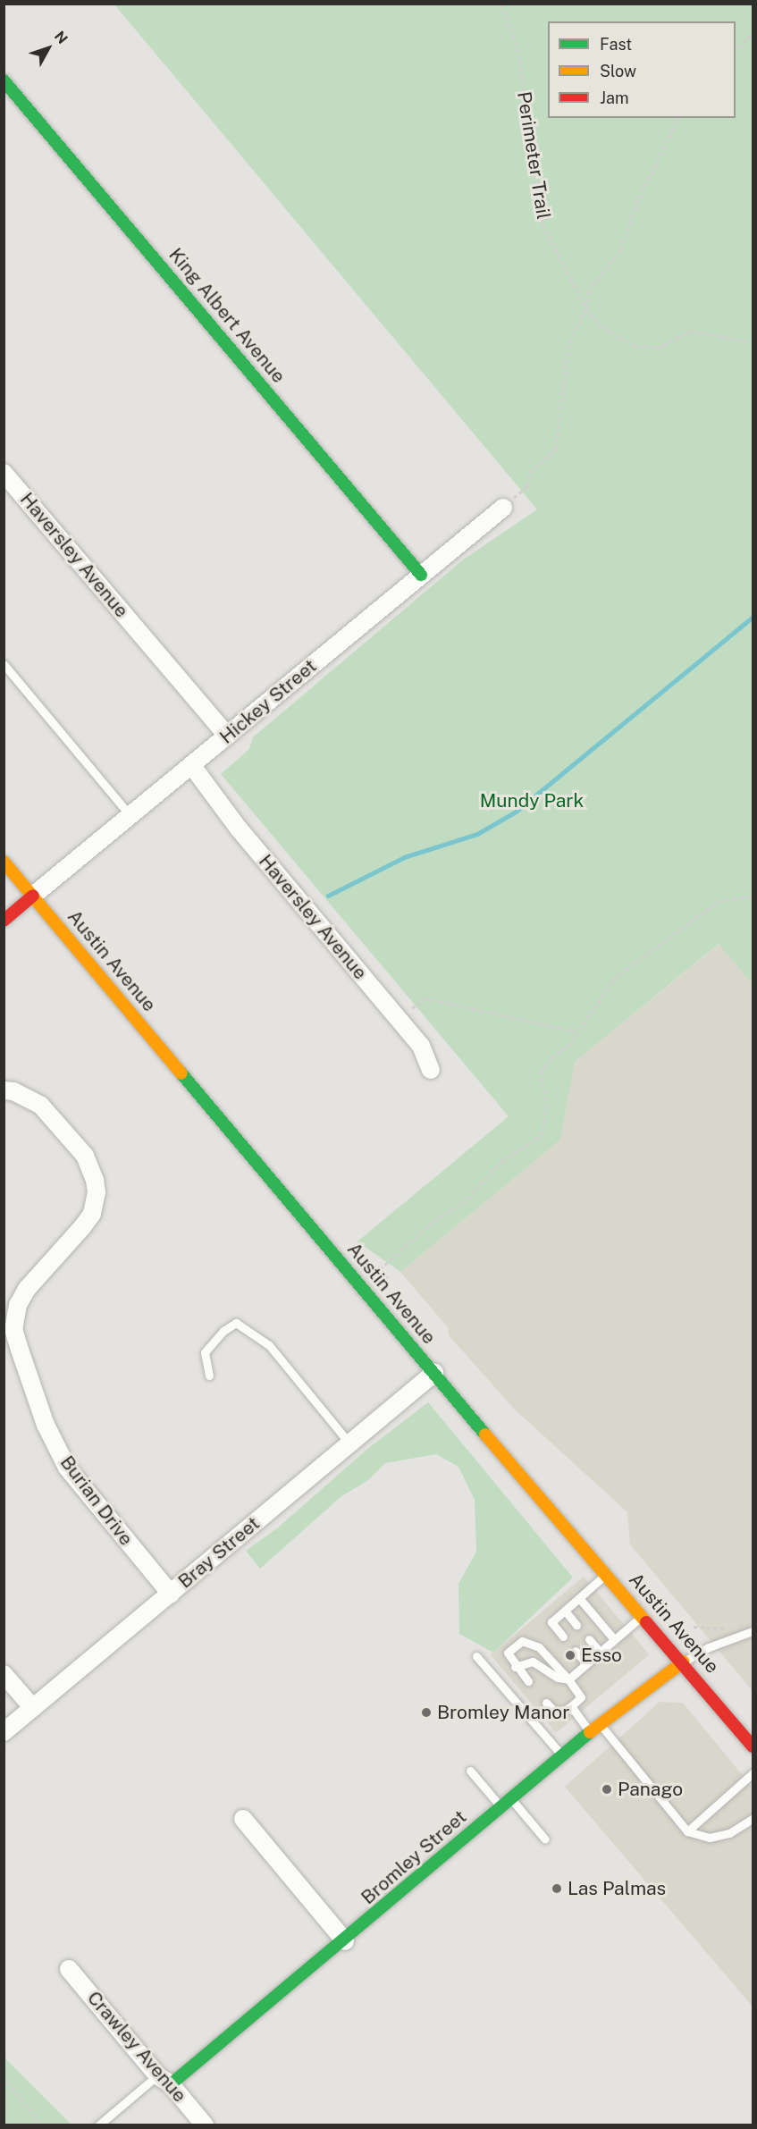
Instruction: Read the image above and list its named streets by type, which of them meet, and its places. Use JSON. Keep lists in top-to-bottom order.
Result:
{
  "streets": {
    "street": [
      "King Albert Avenue",
      "Haversley Avenue",
      "Hickey Street",
      "Austin Avenue",
      "Burian Drive",
      "Bray Street",
      "Bromley Street",
      "Crawley Avenue"
    ],
    "path": ["Perimeter Trail"]
  },
  "crossings": [
    ["King Albert Avenue", "Hickey Street"],
    ["Haversley Avenue", "Hickey Street"],
    ["Hickey Street", "Austin Avenue"],
    ["Austin Avenue", "Bray Street"],
    ["Austin Avenue", "Bromley Street"],
    ["Burian Drive", "Bray Street"],
    ["Bromley Street", "Crawley Avenue"]
  ],
  "parks": ["Mundy Park"],
  "places": [
    "Esso",
    "Bromley Manor",
    "Panago",
    "Las Palmas"
  ],
  "legend": ["Fast", "Slow", "Jam"],
  "north": "top right"
}
